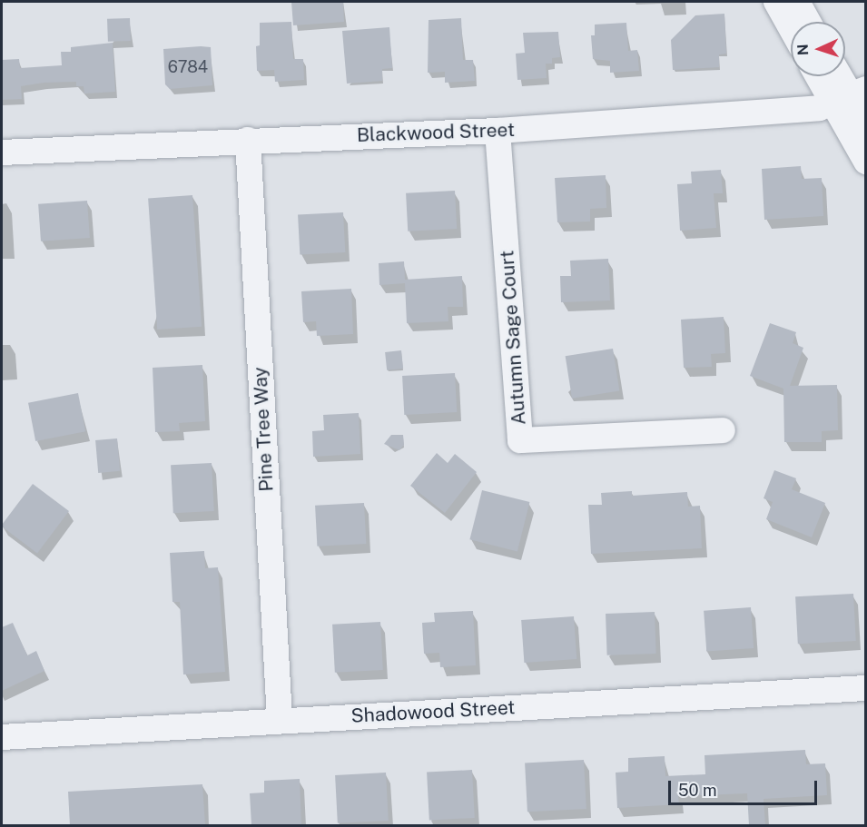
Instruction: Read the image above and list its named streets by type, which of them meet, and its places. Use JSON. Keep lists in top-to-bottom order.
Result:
{
  "streets": {
    "street": [
      "Blackwood Street",
      "Autumn Sage Court",
      "Pine Tree Way",
      "Shadowood Street"
    ]
  },
  "crossings": [
    ["Blackwood Street", "Autumn Sage Court"],
    ["Blackwood Street", "Pine Tree Way"],
    ["Pine Tree Way", "Shadowood Street"]
  ],
  "house_numbers": ["6784"],
  "scale_bar": "50 m",
  "north": "left"
}
